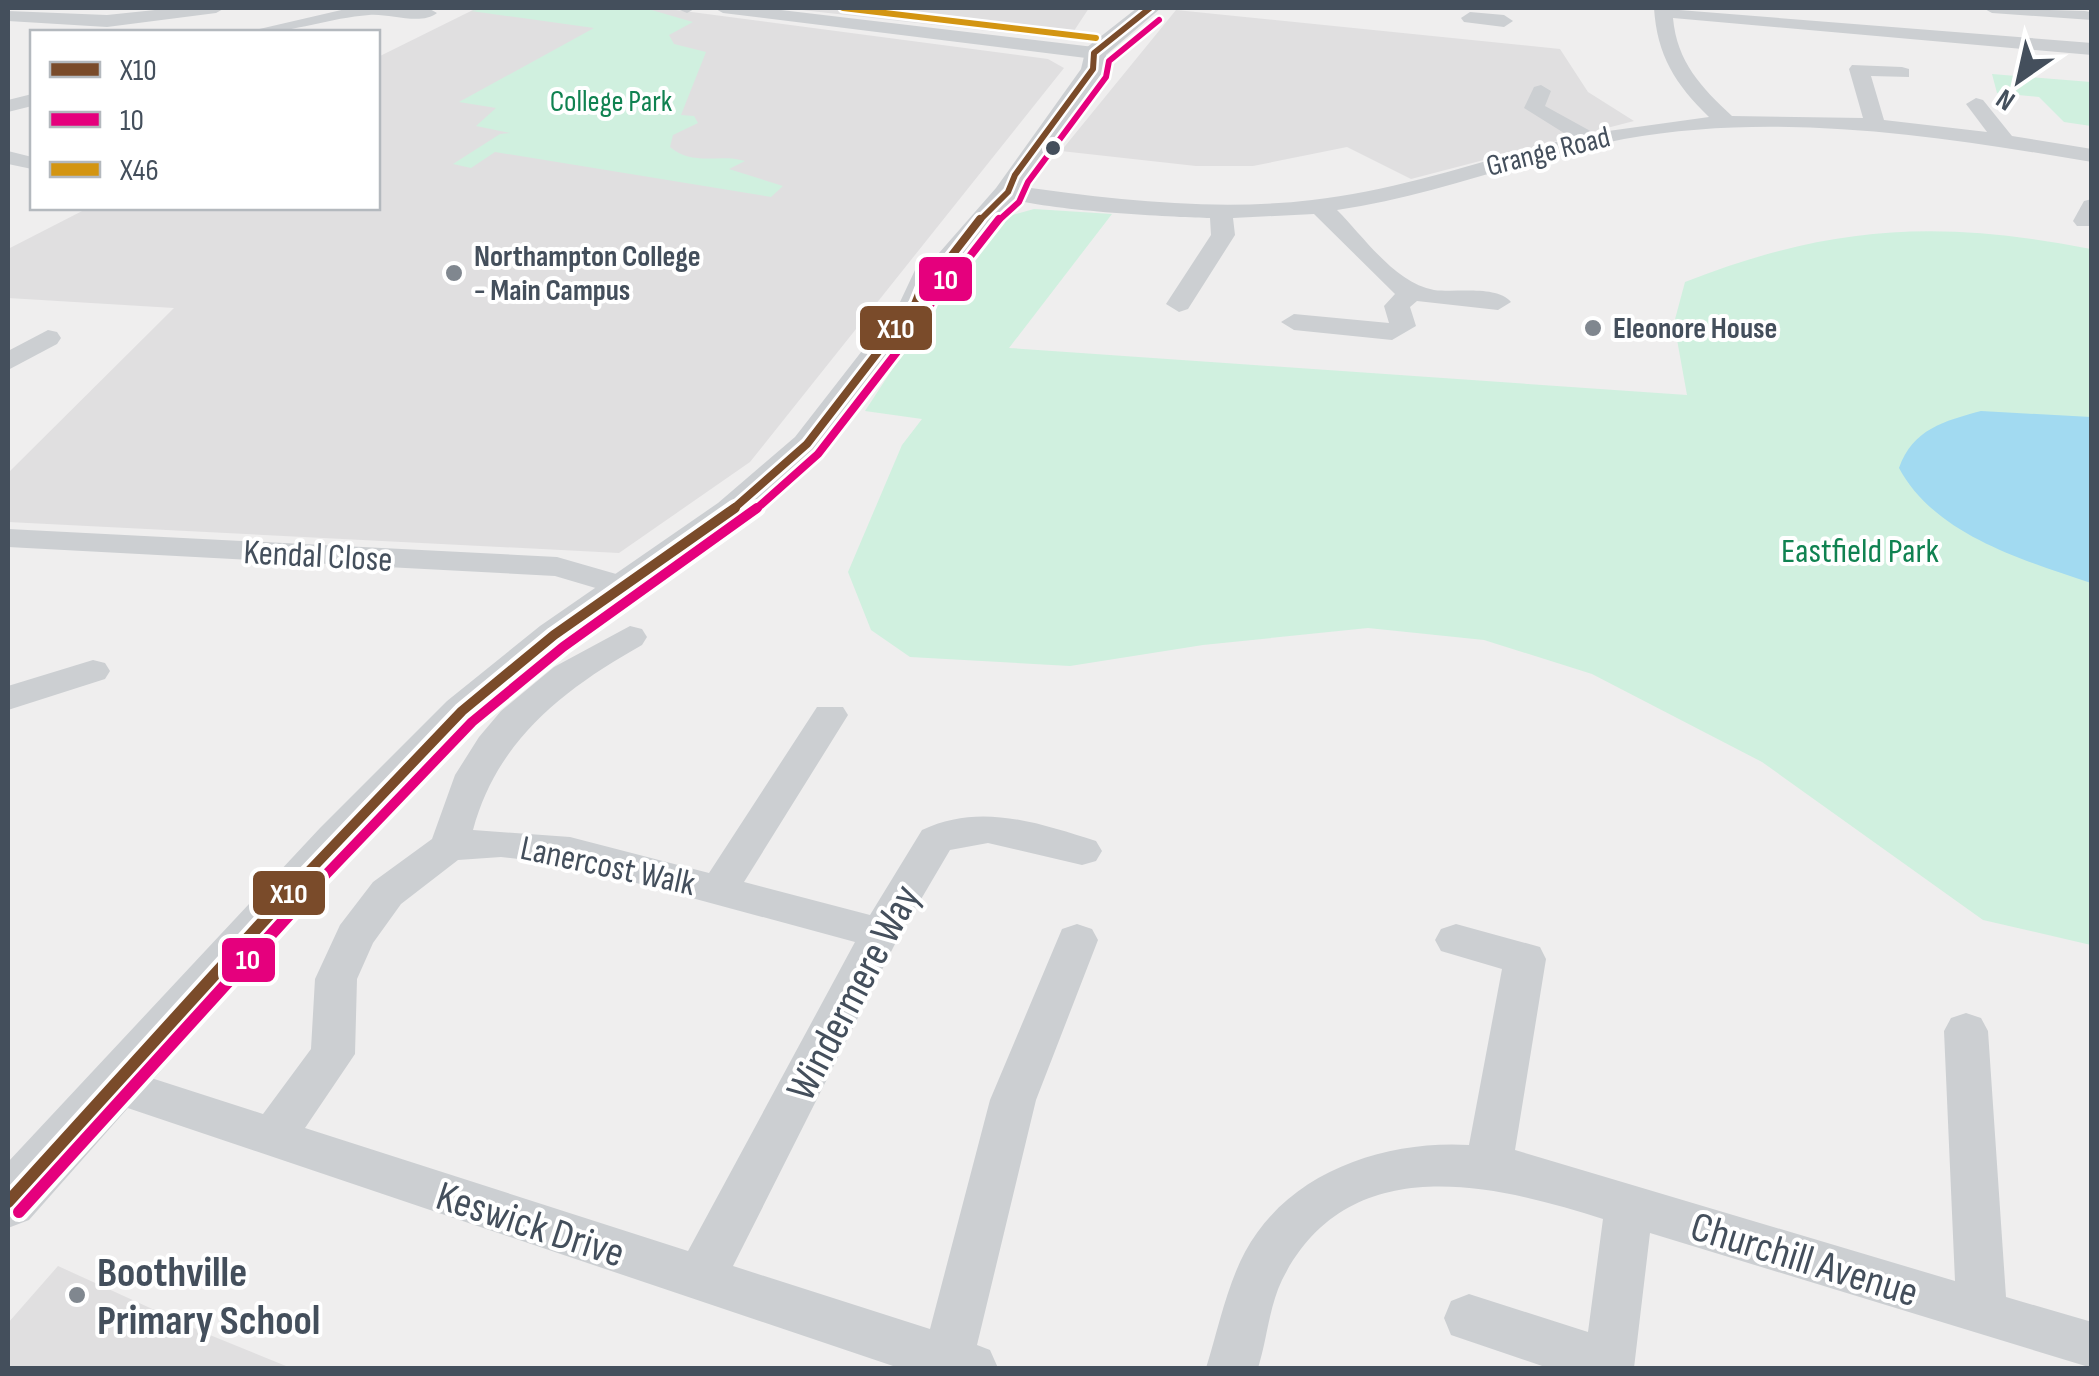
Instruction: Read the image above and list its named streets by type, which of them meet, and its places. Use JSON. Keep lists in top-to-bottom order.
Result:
{
  "streets": {
    "street": [
      "Grange Road",
      "Kendal Close",
      "Lanercost Walk",
      "Windermere Way",
      "Keswick Drive",
      "Churchill Avenue"
    ]
  },
  "crossings": [
    ["Lanercost Walk", "Windermere Way"],
    ["Windermere Way", "Keswick Drive"]
  ],
  "parks": ["College Park", "Eastfield Park"],
  "places": ["Northampton College - Main Campus", "Eleonore House", "Boothville Primary School"],
  "lines": ["transit line X10", "transit line X46", "transit line 10"],
  "legend": ["X10", "10", "X46"],
  "north": "bottom left"
}
